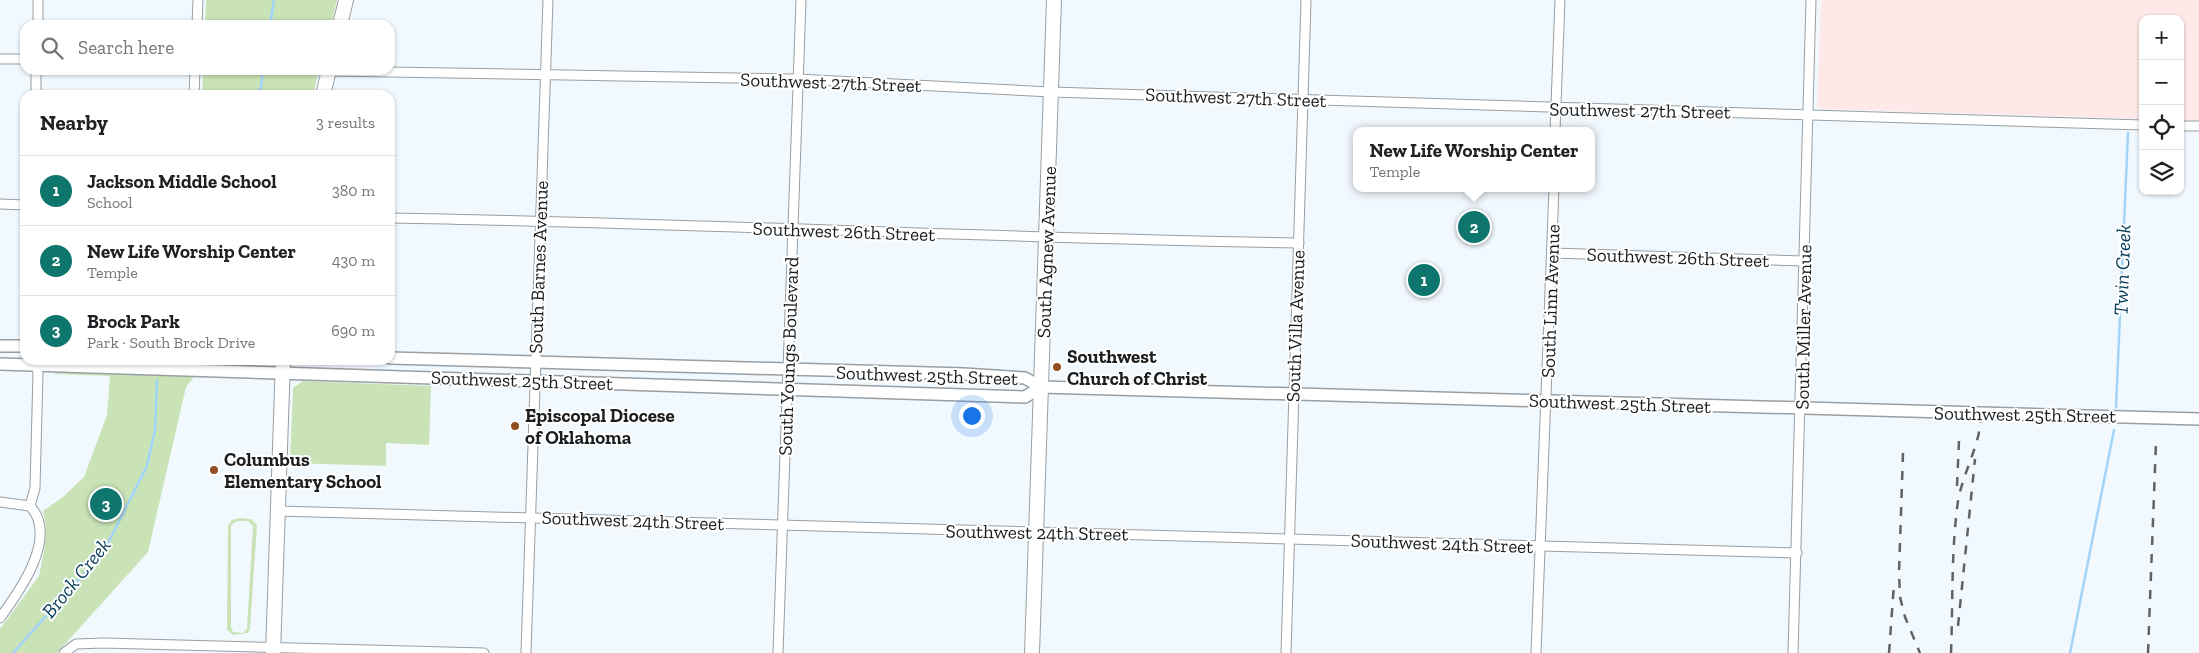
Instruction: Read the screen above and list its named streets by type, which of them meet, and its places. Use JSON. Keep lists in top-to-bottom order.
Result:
{
  "streets": {
    "main road": ["South Agnew Avenue"],
    "street": [
      "Southwest 27th Street",
      "Southwest 26th Street",
      "South Barnes Avenue",
      "South Linn Avenue",
      "South Villa Avenue",
      "South Miller Avenue",
      "South Youngs Boulevard",
      "Southwest 25th Street",
      "Southwest 24th Street"
    ]
  },
  "crossings": [
    ["Southwest 27th Street", "South Agnew Avenue"],
    ["Southwest 27th Street", "South Barnes Avenue"],
    ["Southwest 27th Street", "South Villa Avenue"],
    ["Southwest 27th Street", "South Miller Avenue"],
    ["Southwest 27th Street", "South Youngs Boulevard"],
    ["Southwest 26th Street", "South Agnew Avenue"],
    ["Southwest 26th Street", "South Barnes Avenue"],
    ["Southwest 26th Street", "South Linn Avenue"],
    ["Southwest 26th Street", "South Villa Avenue"],
    ["Southwest 26th Street", "South Miller Avenue"],
    ["Southwest 26th Street", "South Youngs Boulevard"],
    ["South Agnew Avenue", "Southwest 25th Street"],
    ["South Agnew Avenue", "Southwest 24th Street"],
    ["South Barnes Avenue", "Southwest 25th Street"],
    ["South Barnes Avenue", "Southwest 24th Street"],
    ["South Linn Avenue", "Southwest 25th Street"],
    ["South Linn Avenue", "Southwest 24th Street"],
    ["South Villa Avenue", "Southwest 25th Street"],
    ["South Villa Avenue", "Southwest 24th Street"],
    ["South Miller Avenue", "Southwest 25th Street"],
    ["South Miller Avenue", "Southwest 24th Street"],
    ["South Youngs Boulevard", "Southwest 25th Street"],
    ["South Youngs Boulevard", "Southwest 24th Street"]
  ],
  "water": ["Twin Creek", "Brock Creek"],
  "places": ["Southwest Church of Christ", "Episcopal Diocese of Oklahoma", "Columbus Elementary School"],
  "page": {
    "map_buttons": ["+", "−"],
    "search": "Search here",
    "heading": ["Nearby", "3 results"],
    "popup": ["New Life Worship Center", "Temple"],
    "list": [
      {
        "mark": "1",
        "name": "Jackson Middle School",
        "note": "School",
        "value": "380 m"
      },
      {
        "mark": "2",
        "name": "New Life Worship Center",
        "note": "Temple",
        "value": "430 m"
      },
      {
        "mark": "3",
        "name": "Brock Park",
        "note": "Park · South Brock Drive",
        "value": "690 m"
      }
    ],
    "pins": ["2", "1", "3"]
  }
}
